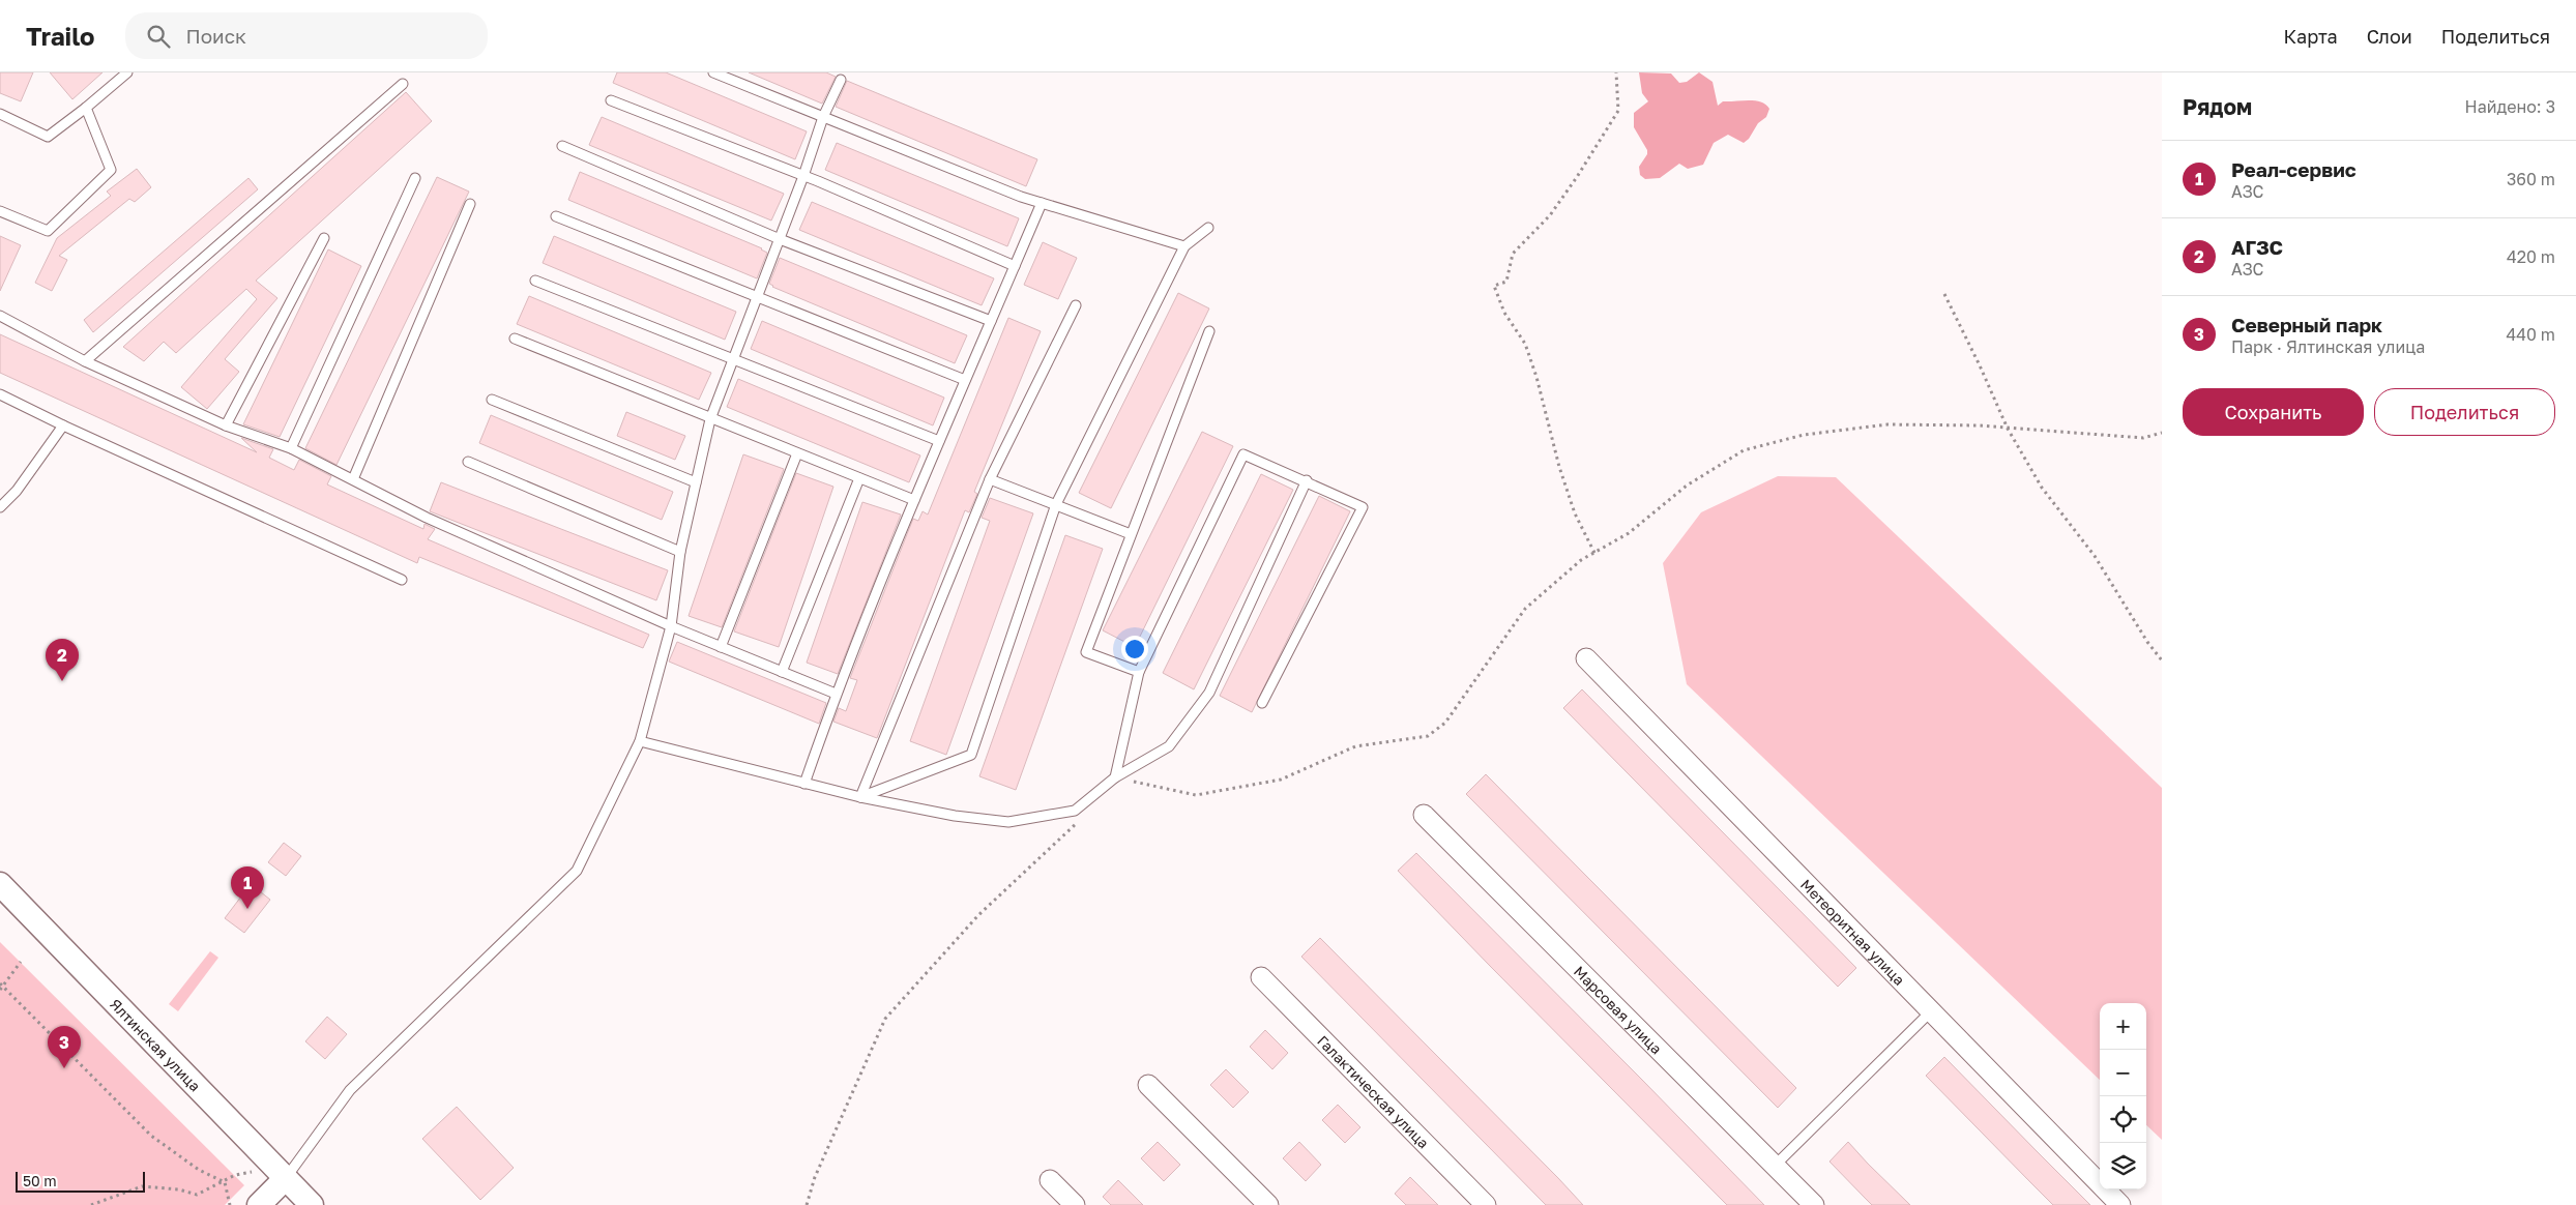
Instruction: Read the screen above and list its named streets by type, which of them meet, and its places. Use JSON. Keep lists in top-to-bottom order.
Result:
{
  "streets": {
    "street": [
      "Метеоритная улица",
      "Марсовая улица",
      "Ялтинская улица",
      "Галактическая улица"
    ]
  },
  "scale_bar": "50 m",
  "page": {
    "header": "Trailo",
    "search": "Поиск",
    "nav": ["Карта", "Слои", "Поделиться"],
    "heading": ["Рядом", "Найдено: 3"],
    "list": [
      {
        "mark": "1",
        "name": "Реал-сервис",
        "note": "АЗС",
        "value": "360 m"
      },
      {
        "mark": "2",
        "name": "АГЗС",
        "note": "АЗС",
        "value": "420 m"
      },
      {
        "mark": "3",
        "name": "Северный парк",
        "note": "Парк · Ялтинская улица",
        "value": "440 m"
      }
    ],
    "buttons": ["Сохранить", "Поделиться"],
    "pins": ["2", "1", "3"],
    "map_buttons": ["+", "−"],
    "scale": "50 m"
  }
}
